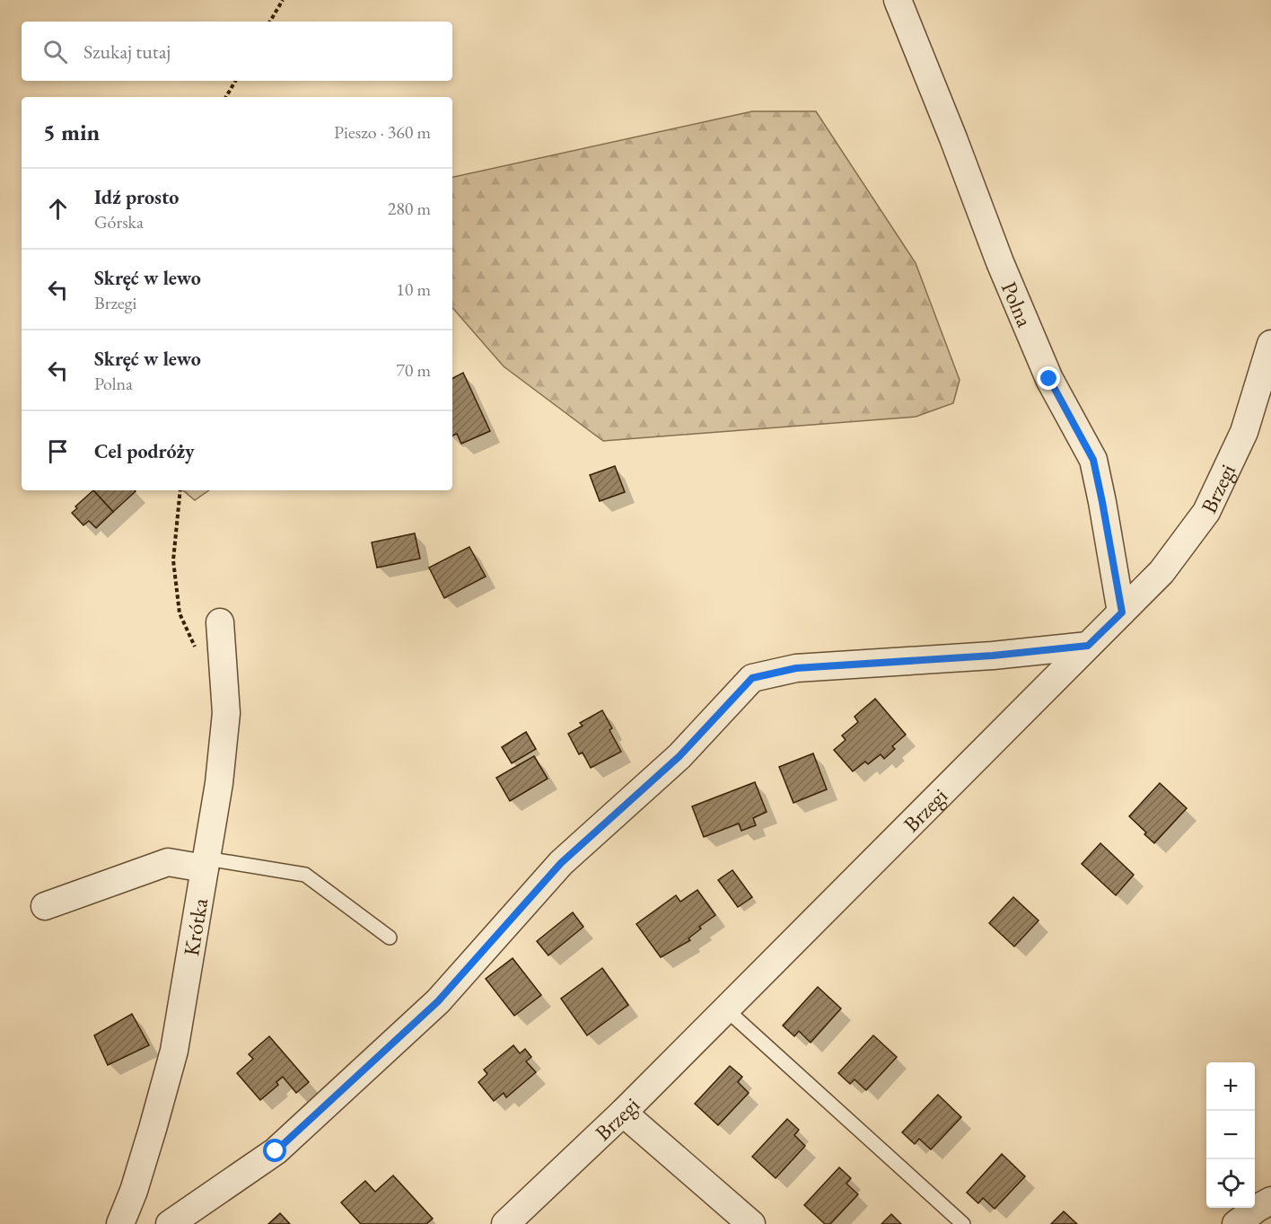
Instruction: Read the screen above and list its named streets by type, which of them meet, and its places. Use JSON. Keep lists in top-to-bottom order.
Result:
{
  "streets": {
    "street": ["Polna", "Brzegi", "Krótka"]
  },
  "crossings": [
    ["Polna", "Brzegi"]
  ],
  "page": {
    "search": "Szukaj tutaj",
    "heading": ["5 min", "Pieszo · 360 m"],
    "list": [
      ["Idź prosto", "Górska", "280 m"],
      ["Skręć w lewo", "Brzegi", "10 m"],
      ["Skręć w lewo", "Polna", "70 m"],
      "Cel podróży"
    ],
    "map_buttons": ["+", "−"]
  }
}
